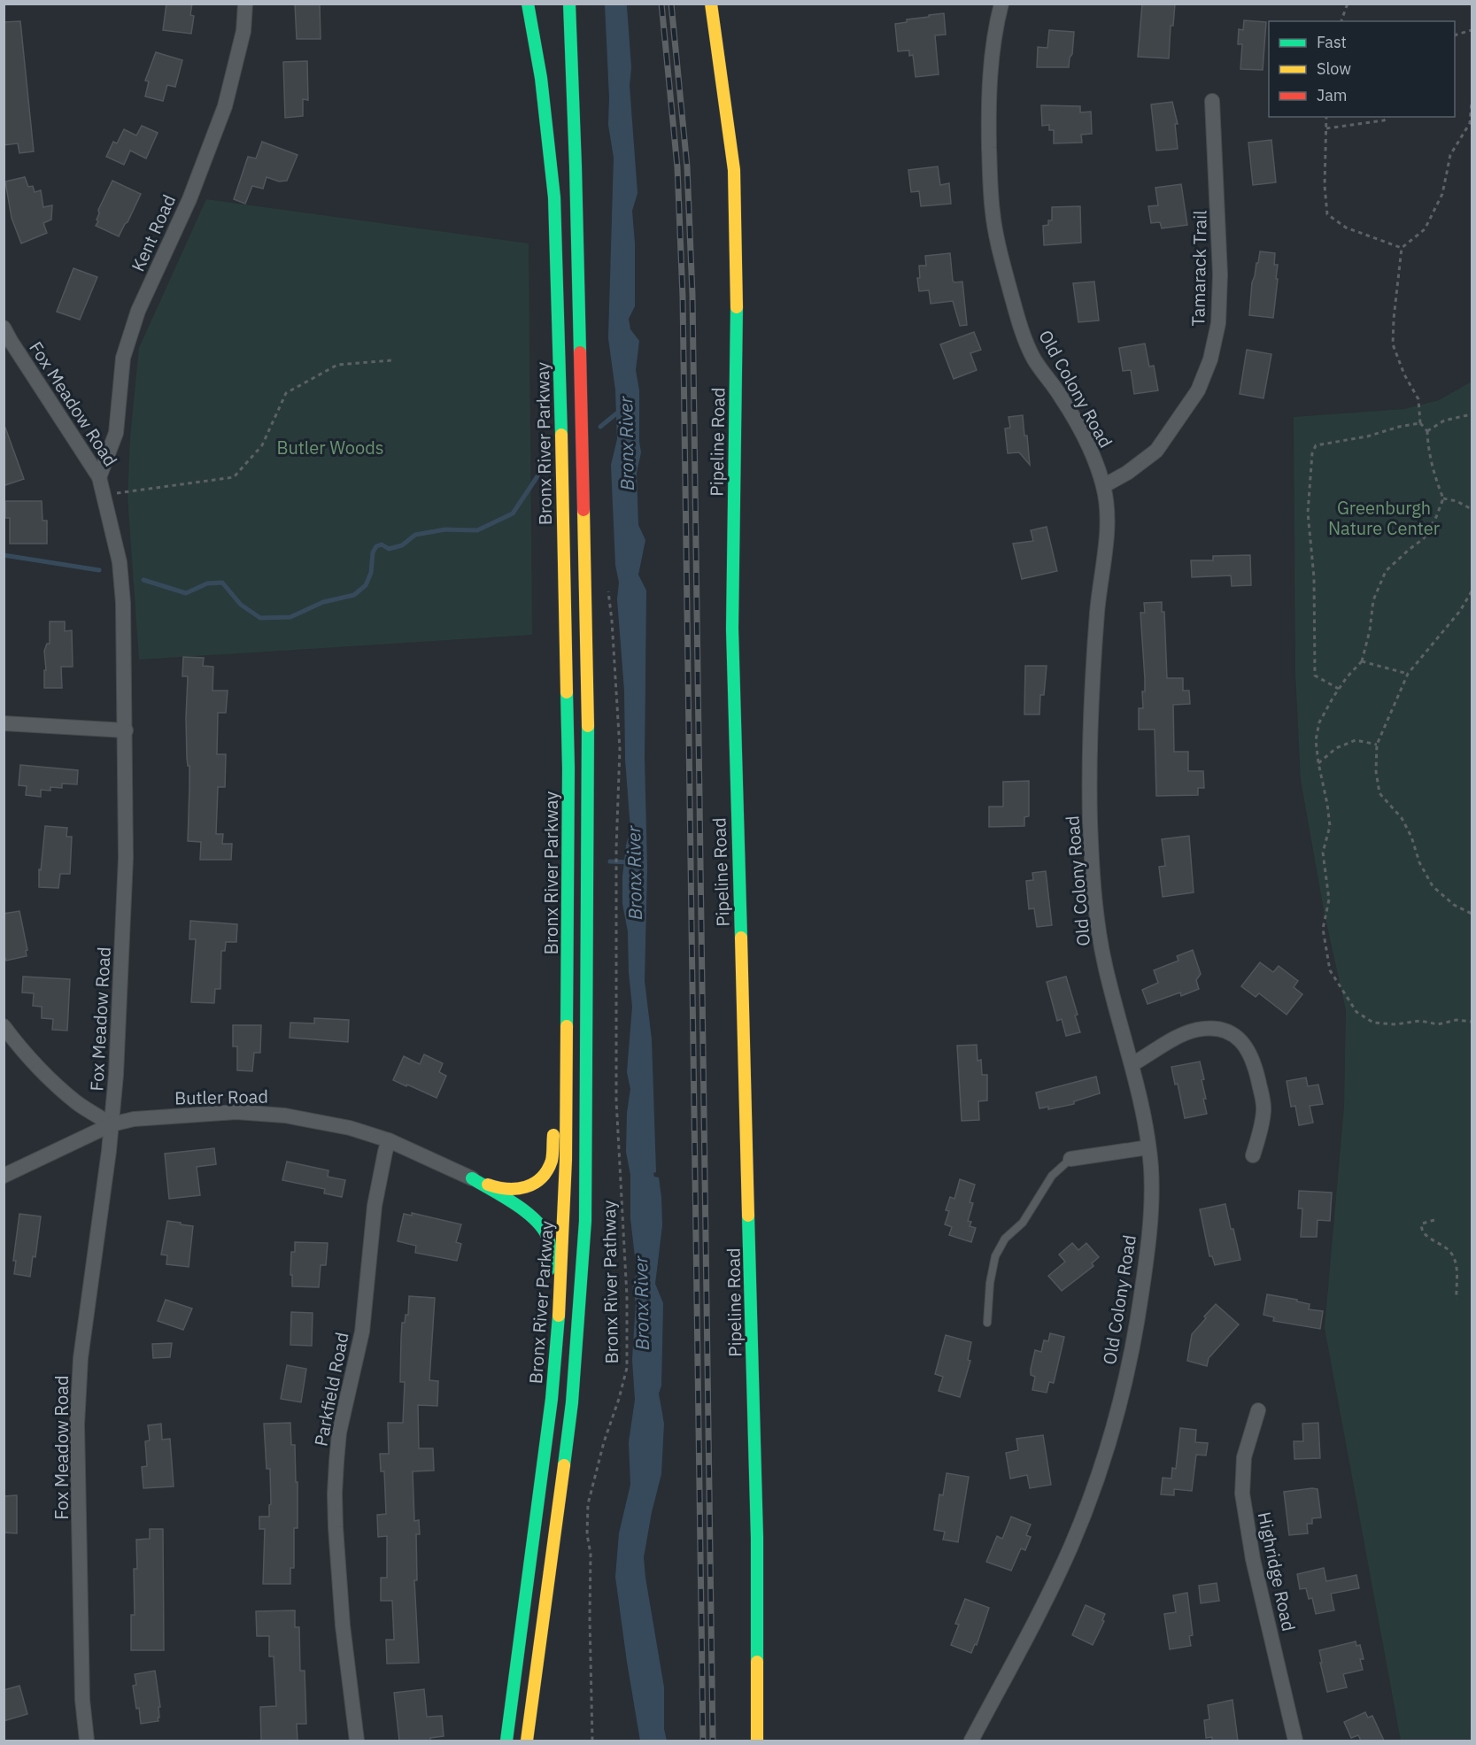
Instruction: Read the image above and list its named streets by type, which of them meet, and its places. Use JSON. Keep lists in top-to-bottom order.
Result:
{
  "streets": {
    "main road": ["Pipeline Road", "Bronx River Parkway"],
    "street": [
      "Kent Road",
      "Tamarack Trail",
      "Old Colony Road",
      "Fox Meadow Road",
      "Butler Road",
      "Parkfield Road",
      "Highridge Road"
    ],
    "path": ["Bronx River Pathway"]
  },
  "crossings": [
    ["Kent Road", "Fox Meadow Road"],
    ["Tamarack Trail", "Old Colony Road"],
    ["Fox Meadow Road", "Butler Road"],
    ["Butler Road", "Parkfield Road"]
  ],
  "water": ["Bronx River"],
  "parks": ["Butler Woods", "Greenburgh Nature Center"],
  "legend": ["Fast", "Slow", "Jam"]
}
